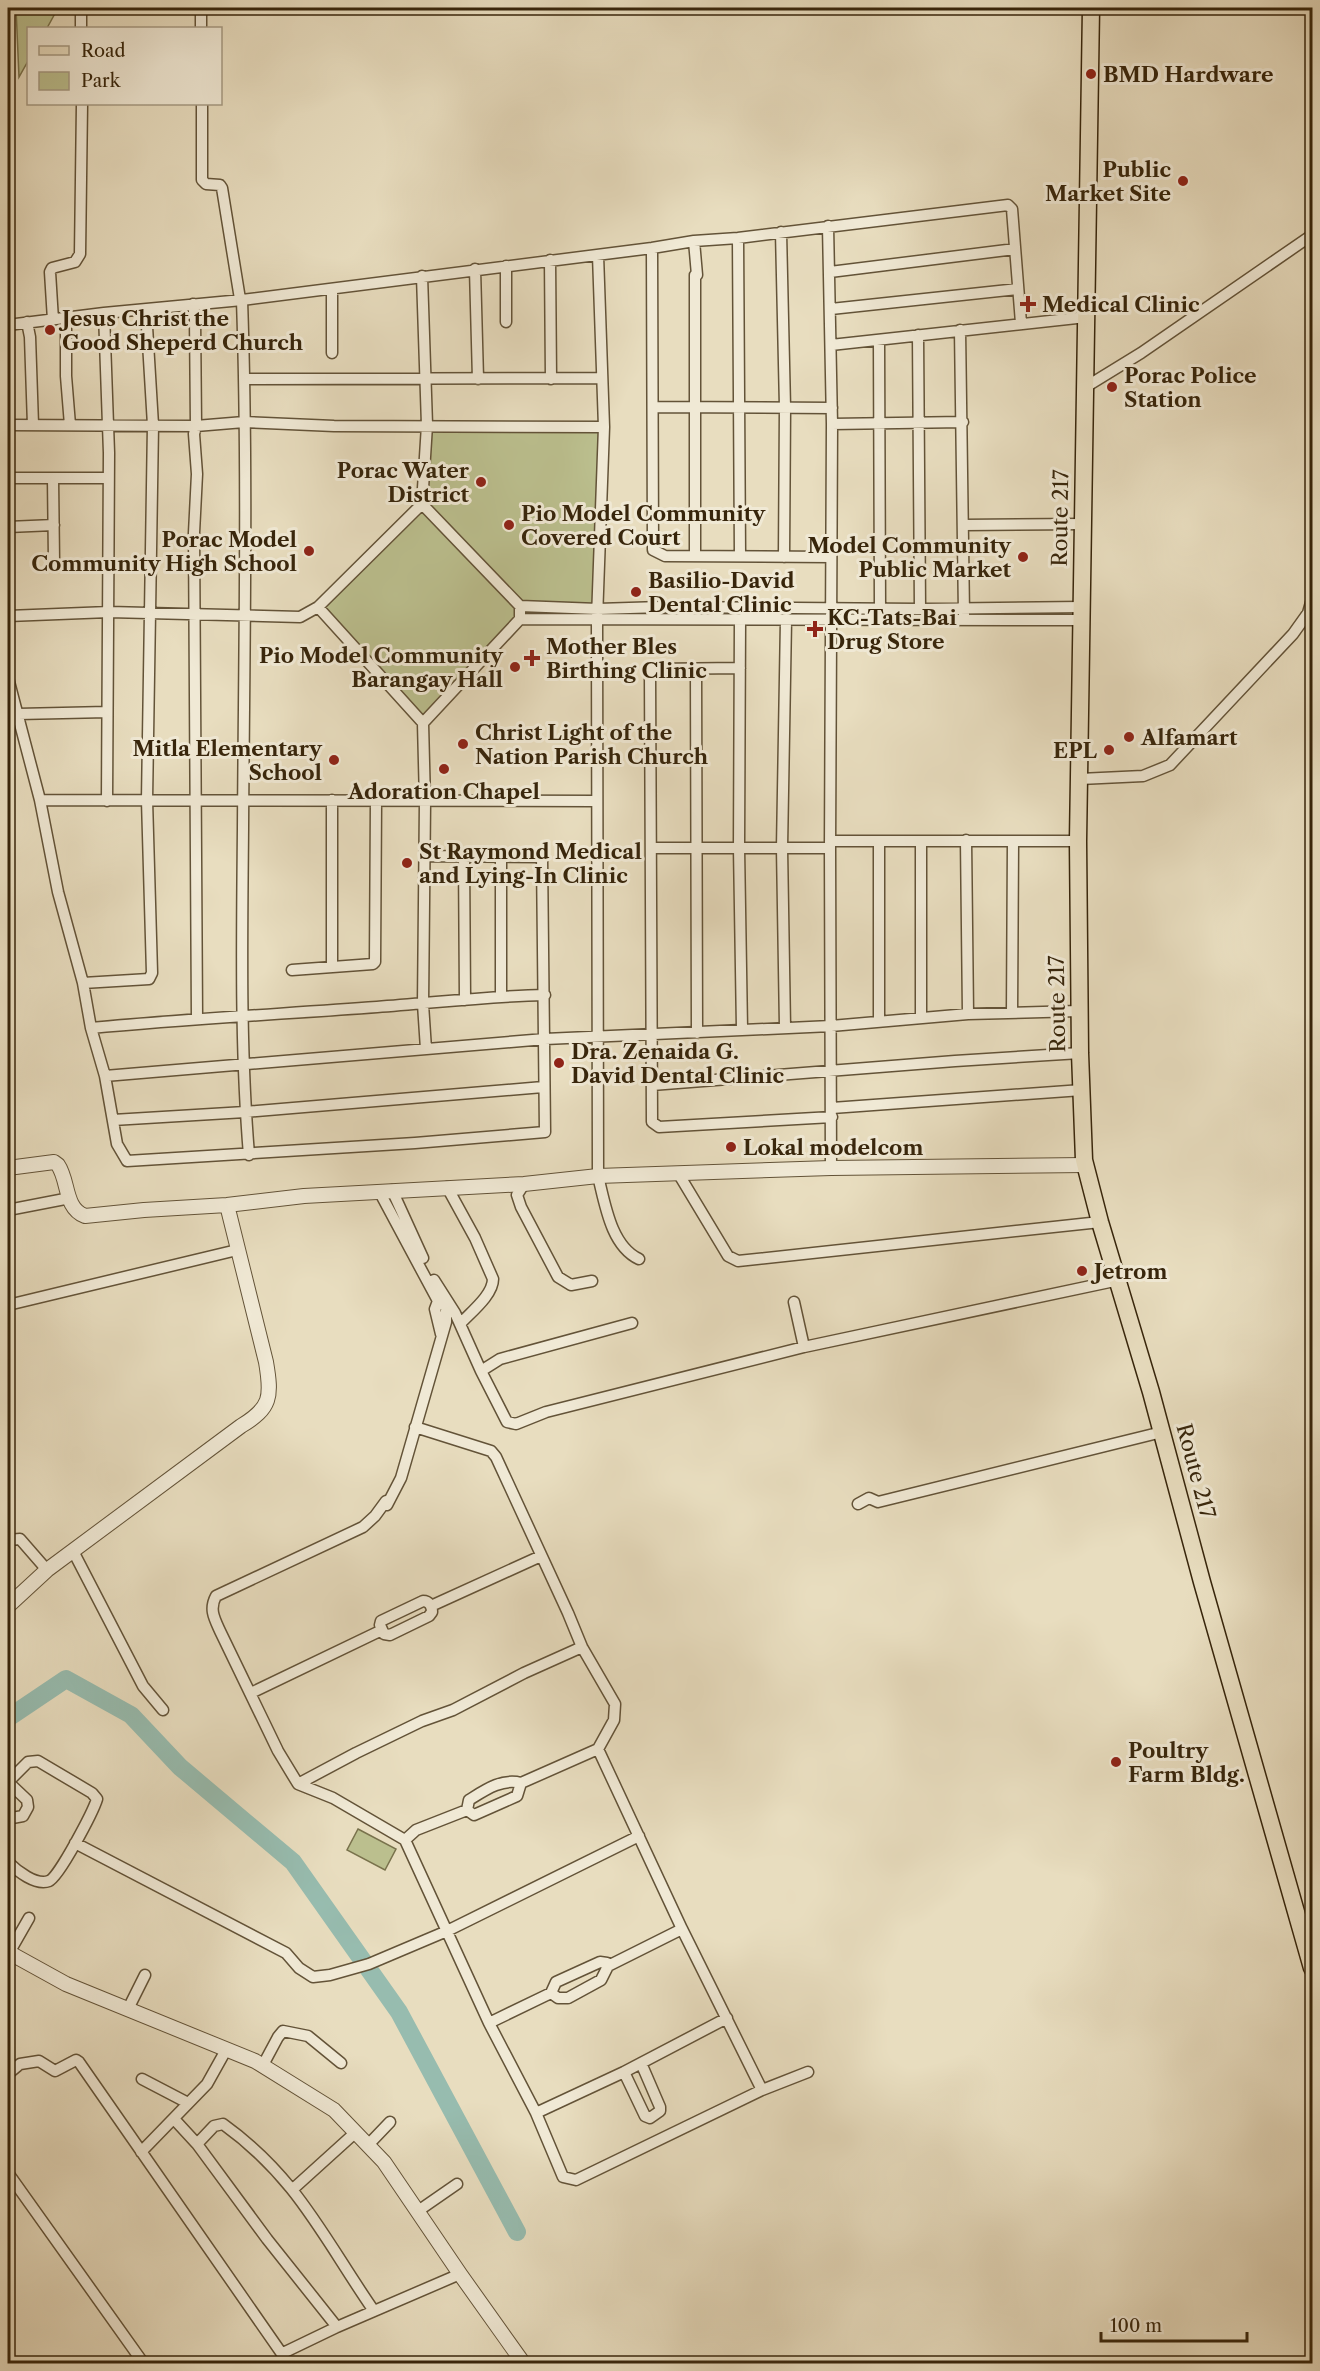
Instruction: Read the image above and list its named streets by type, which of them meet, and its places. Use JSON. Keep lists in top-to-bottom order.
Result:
{
  "streets": {
    "main road": ["Route 217"]
  },
  "places": {
    "other": [
      "BMD Hardware",
      "Public Market Site",
      "Jesus Christ the Good Sheperd Church",
      "Porac Police Station",
      "Porac Water District",
      "Pio Model Community Covered Court",
      "Porac Model Community High School",
      "Model Community Public Market",
      "Basilio-David Dental Clinic",
      "Pio Model Community Barangay Hall",
      "Alfamart",
      "Christ Light of the Nation Parish Church",
      "EPL",
      "Mitla Elementary School",
      "Adoration Chapel",
      "St Raymond Medical and Lying-In Clinic",
      "Dra. Zenaida G. David Dental Clinic",
      "Lokal modelcom",
      "Jetrom",
      "Poultry Farm Bldg."
    ],
    "health": ["Medical Clinic", "KC-Tats-Bai Drug Store", "Mother Bles Birthing Clinic"]
  },
  "legend": ["Road", "Park"],
  "scale_bar": "100 m"
}
